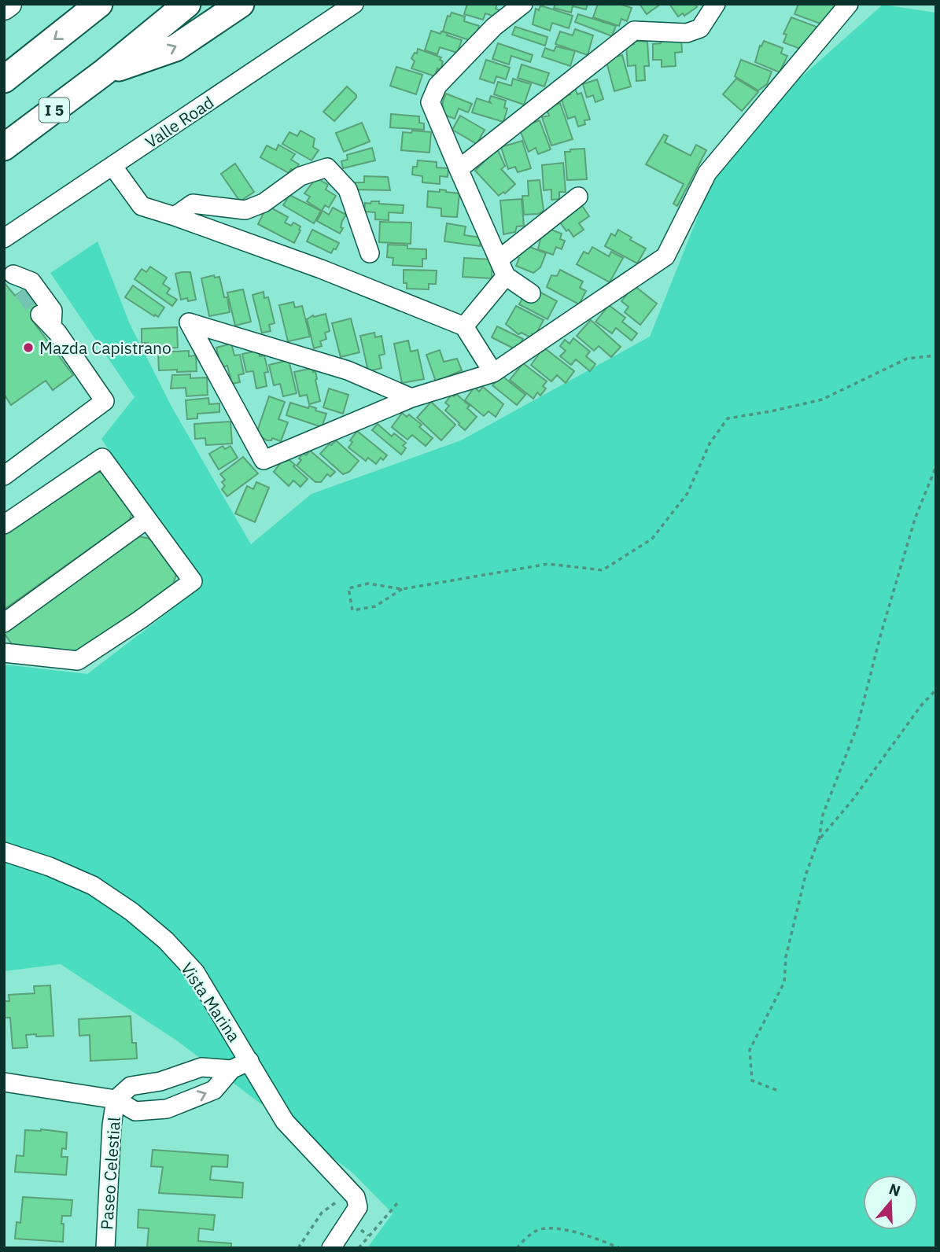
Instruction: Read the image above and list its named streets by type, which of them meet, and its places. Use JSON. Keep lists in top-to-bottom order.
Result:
{
  "streets": {
    "highway": ["I 5"],
    "street": ["Valle Road", "Vista Marina", "Paseo Celestial"]
  },
  "places": ["Mazda Capistrano"],
  "north": "top"
}
